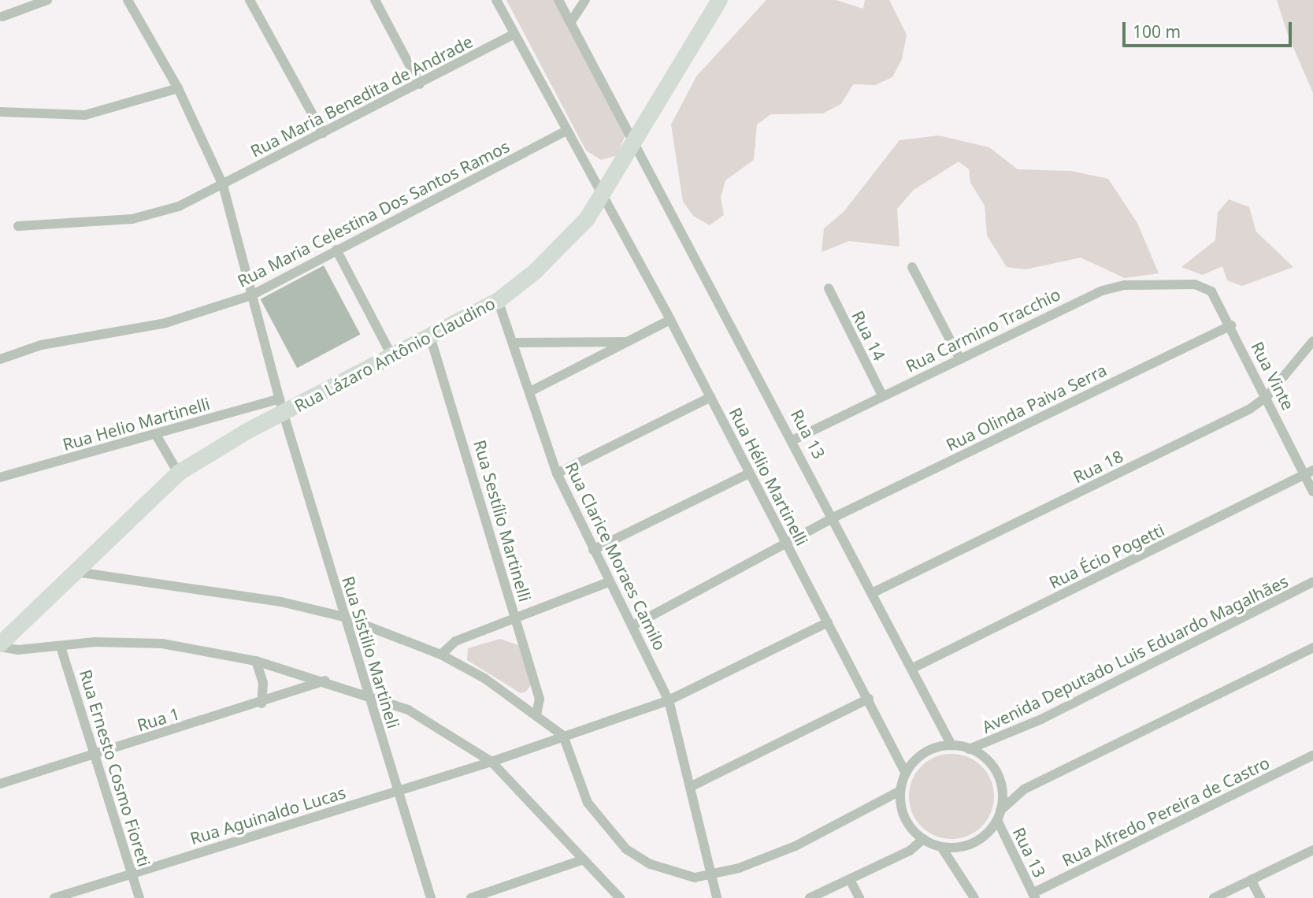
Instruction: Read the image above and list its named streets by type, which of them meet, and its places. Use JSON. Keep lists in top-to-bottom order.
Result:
{
  "streets": {
    "main road": ["Rua Lázaro Antônio Claudino"],
    "street": [
      "Rua Maria Benedita de Andrade",
      "Rua Maria Celestina Dos Santos Ramos",
      "Rua Carmino Tracchio",
      "Rua 14",
      "Rua Vinte",
      "Rua Olinda Paiva Serra",
      "Rua Helio Martinelli",
      "Rua 13",
      "Rua 18",
      "Rua Hélio Martinelli",
      "Rua Sestílio Martinelli",
      "Rua Clarice Moraes Camilo",
      "Rua Écio Pogetti",
      "Rua Sistilio Martineli",
      "Avenida Deputado Luis Eduardo Magalhães",
      "Rua 1",
      "Rua Ernesto Cosmo Fioreti",
      "Rua Alfredo Pereira de Castro",
      "Rua Aguinaldo Lucas"
    ]
  },
  "crossings": [
    ["Rua Maria Benedita de Andrade", "Rua Hélio Martinelli"],
    ["Rua Maria Benedita de Andrade", "Rua Sistilio Martineli"],
    ["Rua Maria Celestina Dos Santos Ramos", "Rua Hélio Martinelli"],
    ["Rua Maria Celestina Dos Santos Ramos", "Rua Sistilio Martineli"],
    ["Rua Carmino Tracchio", "Rua 14"],
    ["Rua Carmino Tracchio", "Rua Vinte"],
    ["Rua Carmino Tracchio", "Rua 13"],
    ["Rua Lázaro Antônio Claudino", "Rua Helio Martinelli"],
    ["Rua Lázaro Antônio Claudino", "Rua 13"],
    ["Rua Lázaro Antônio Claudino", "Rua Hélio Martinelli"],
    ["Rua Lázaro Antônio Claudino", "Rua Sestílio Martinelli"],
    ["Rua Lázaro Antônio Claudino", "Rua Clarice Moraes Camilo"],
    ["Rua Lázaro Antônio Claudino", "Rua Sistilio Martineli"],
    ["Rua Vinte", "Rua Olinda Paiva Serra"],
    ["Rua Vinte", "Rua 18"],
    ["Rua Vinte", "Rua Écio Pogetti"],
    ["Rua Olinda Paiva Serra", "Rua 13"],
    ["Rua Olinda Paiva Serra", "Rua Hélio Martinelli"],
    ["Rua Olinda Paiva Serra", "Rua Clarice Moraes Camilo"],
    ["Rua Helio Martinelli", "Rua Sistilio Martineli"],
    ["Rua 13", "Rua 18"],
    ["Rua 13", "Rua Hélio Martinelli"],
    ["Rua 13", "Rua Écio Pogetti"],
    ["Rua 13", "Avenida Deputado Luis Eduardo Magalhães"],
    ["Rua 13", "Rua Alfredo Pereira de Castro"],
    ["Rua Hélio Martinelli", "Avenida Deputado Luis Eduardo Magalhães"],
    ["Rua Sistilio Martineli", "Rua Aguinaldo Lucas"],
    ["Rua 1", "Rua Ernesto Cosmo Fioreti"],
    ["Rua Ernesto Cosmo Fioreti", "Rua Aguinaldo Lucas"]
  ],
  "scale_bar": "100 m"
}
